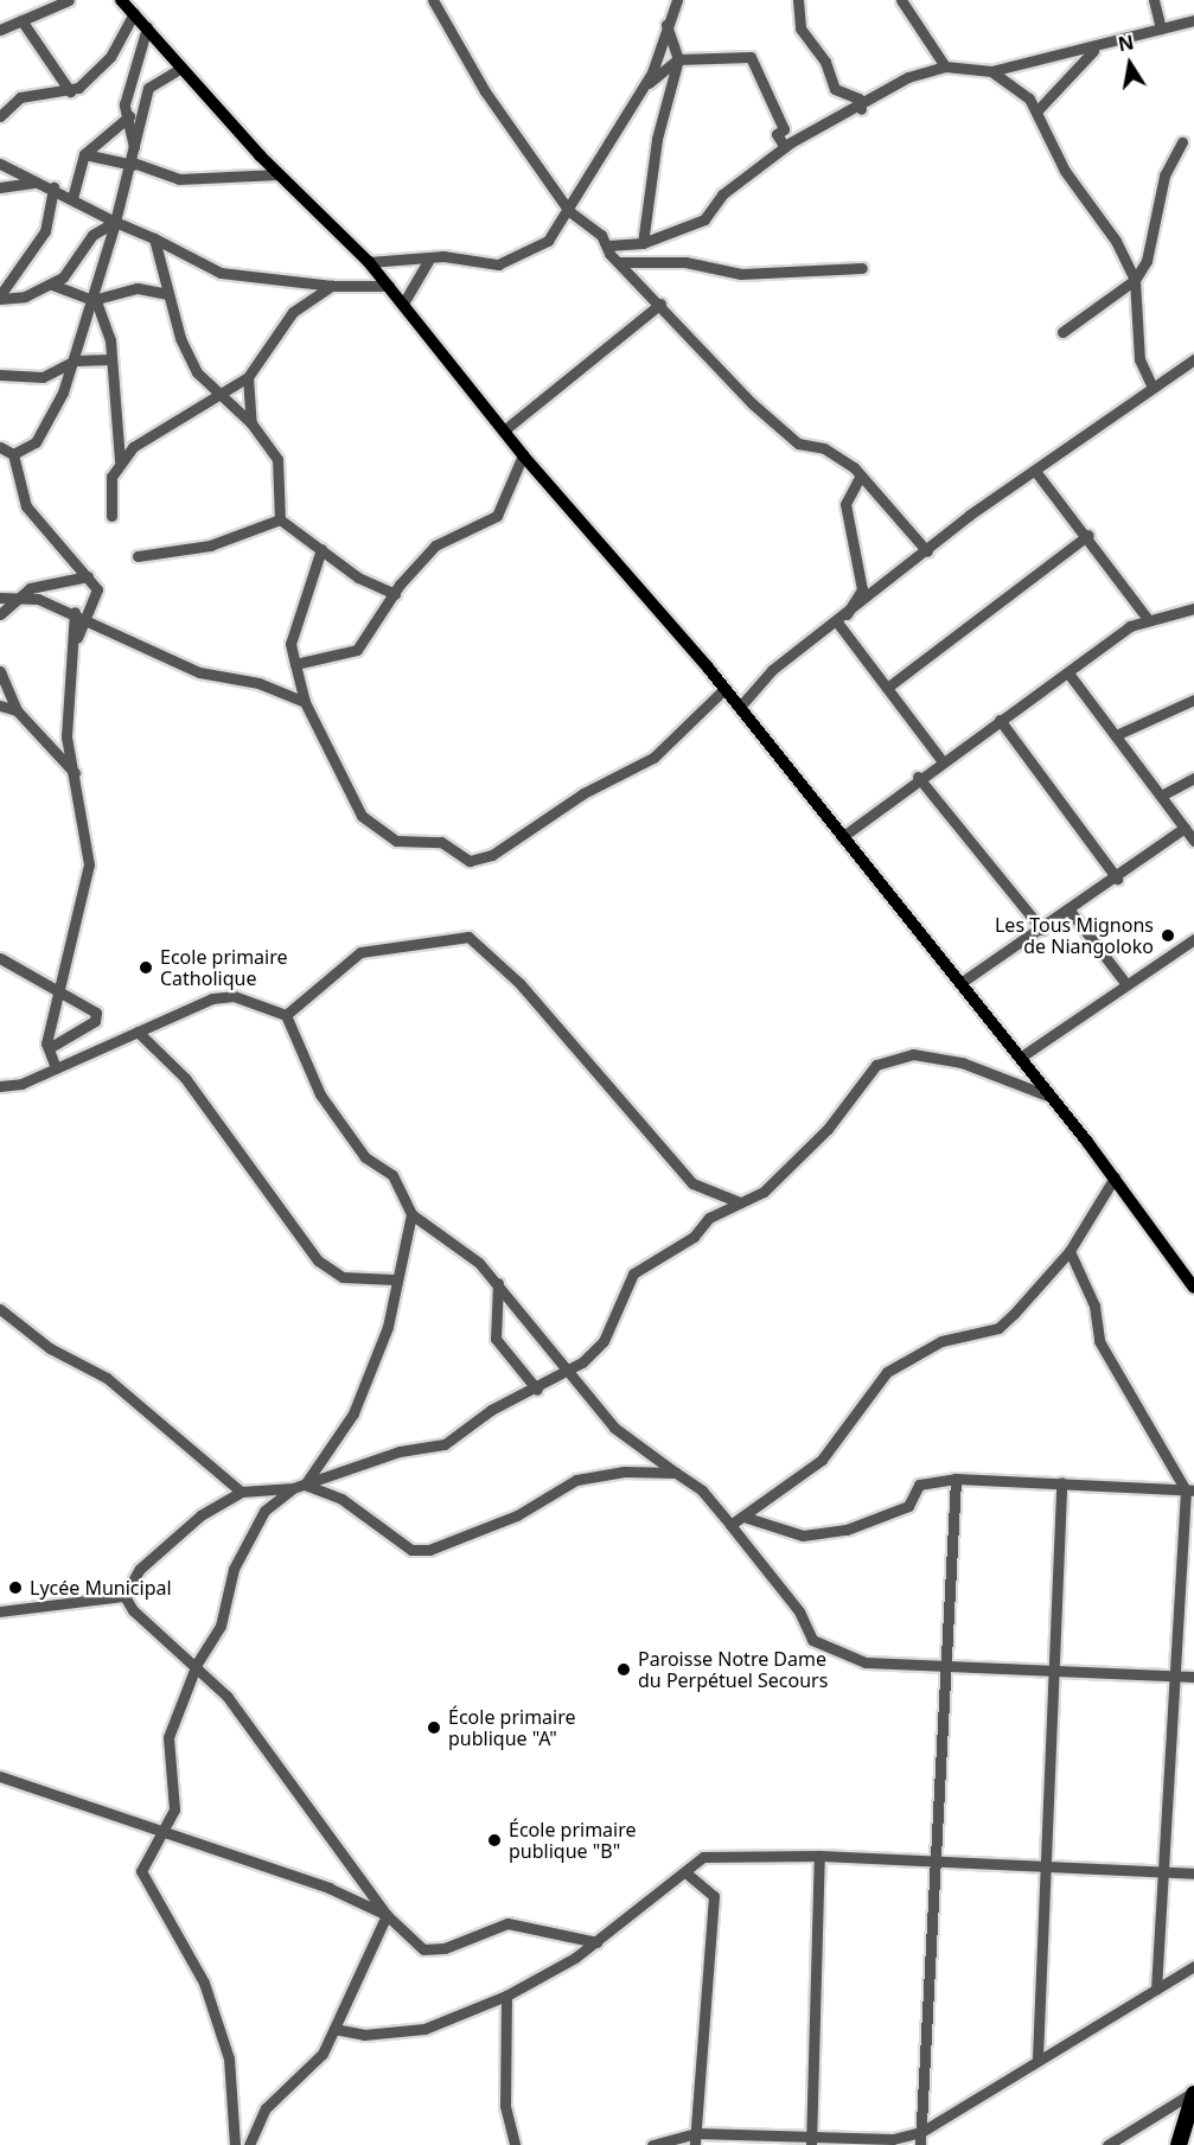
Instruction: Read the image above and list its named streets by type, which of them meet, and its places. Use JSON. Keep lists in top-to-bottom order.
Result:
{
  "places": [
    "Les Tous Mignons de Niangoloko",
    "Ecole primaire Catholique",
    "Lycée Municipal",
    "Paroisse Notre Dame du Perpétuel Secours",
    "École primaire publique \"A\"",
    "École primaire publique \"B\""
  ],
  "north": "top"
}
